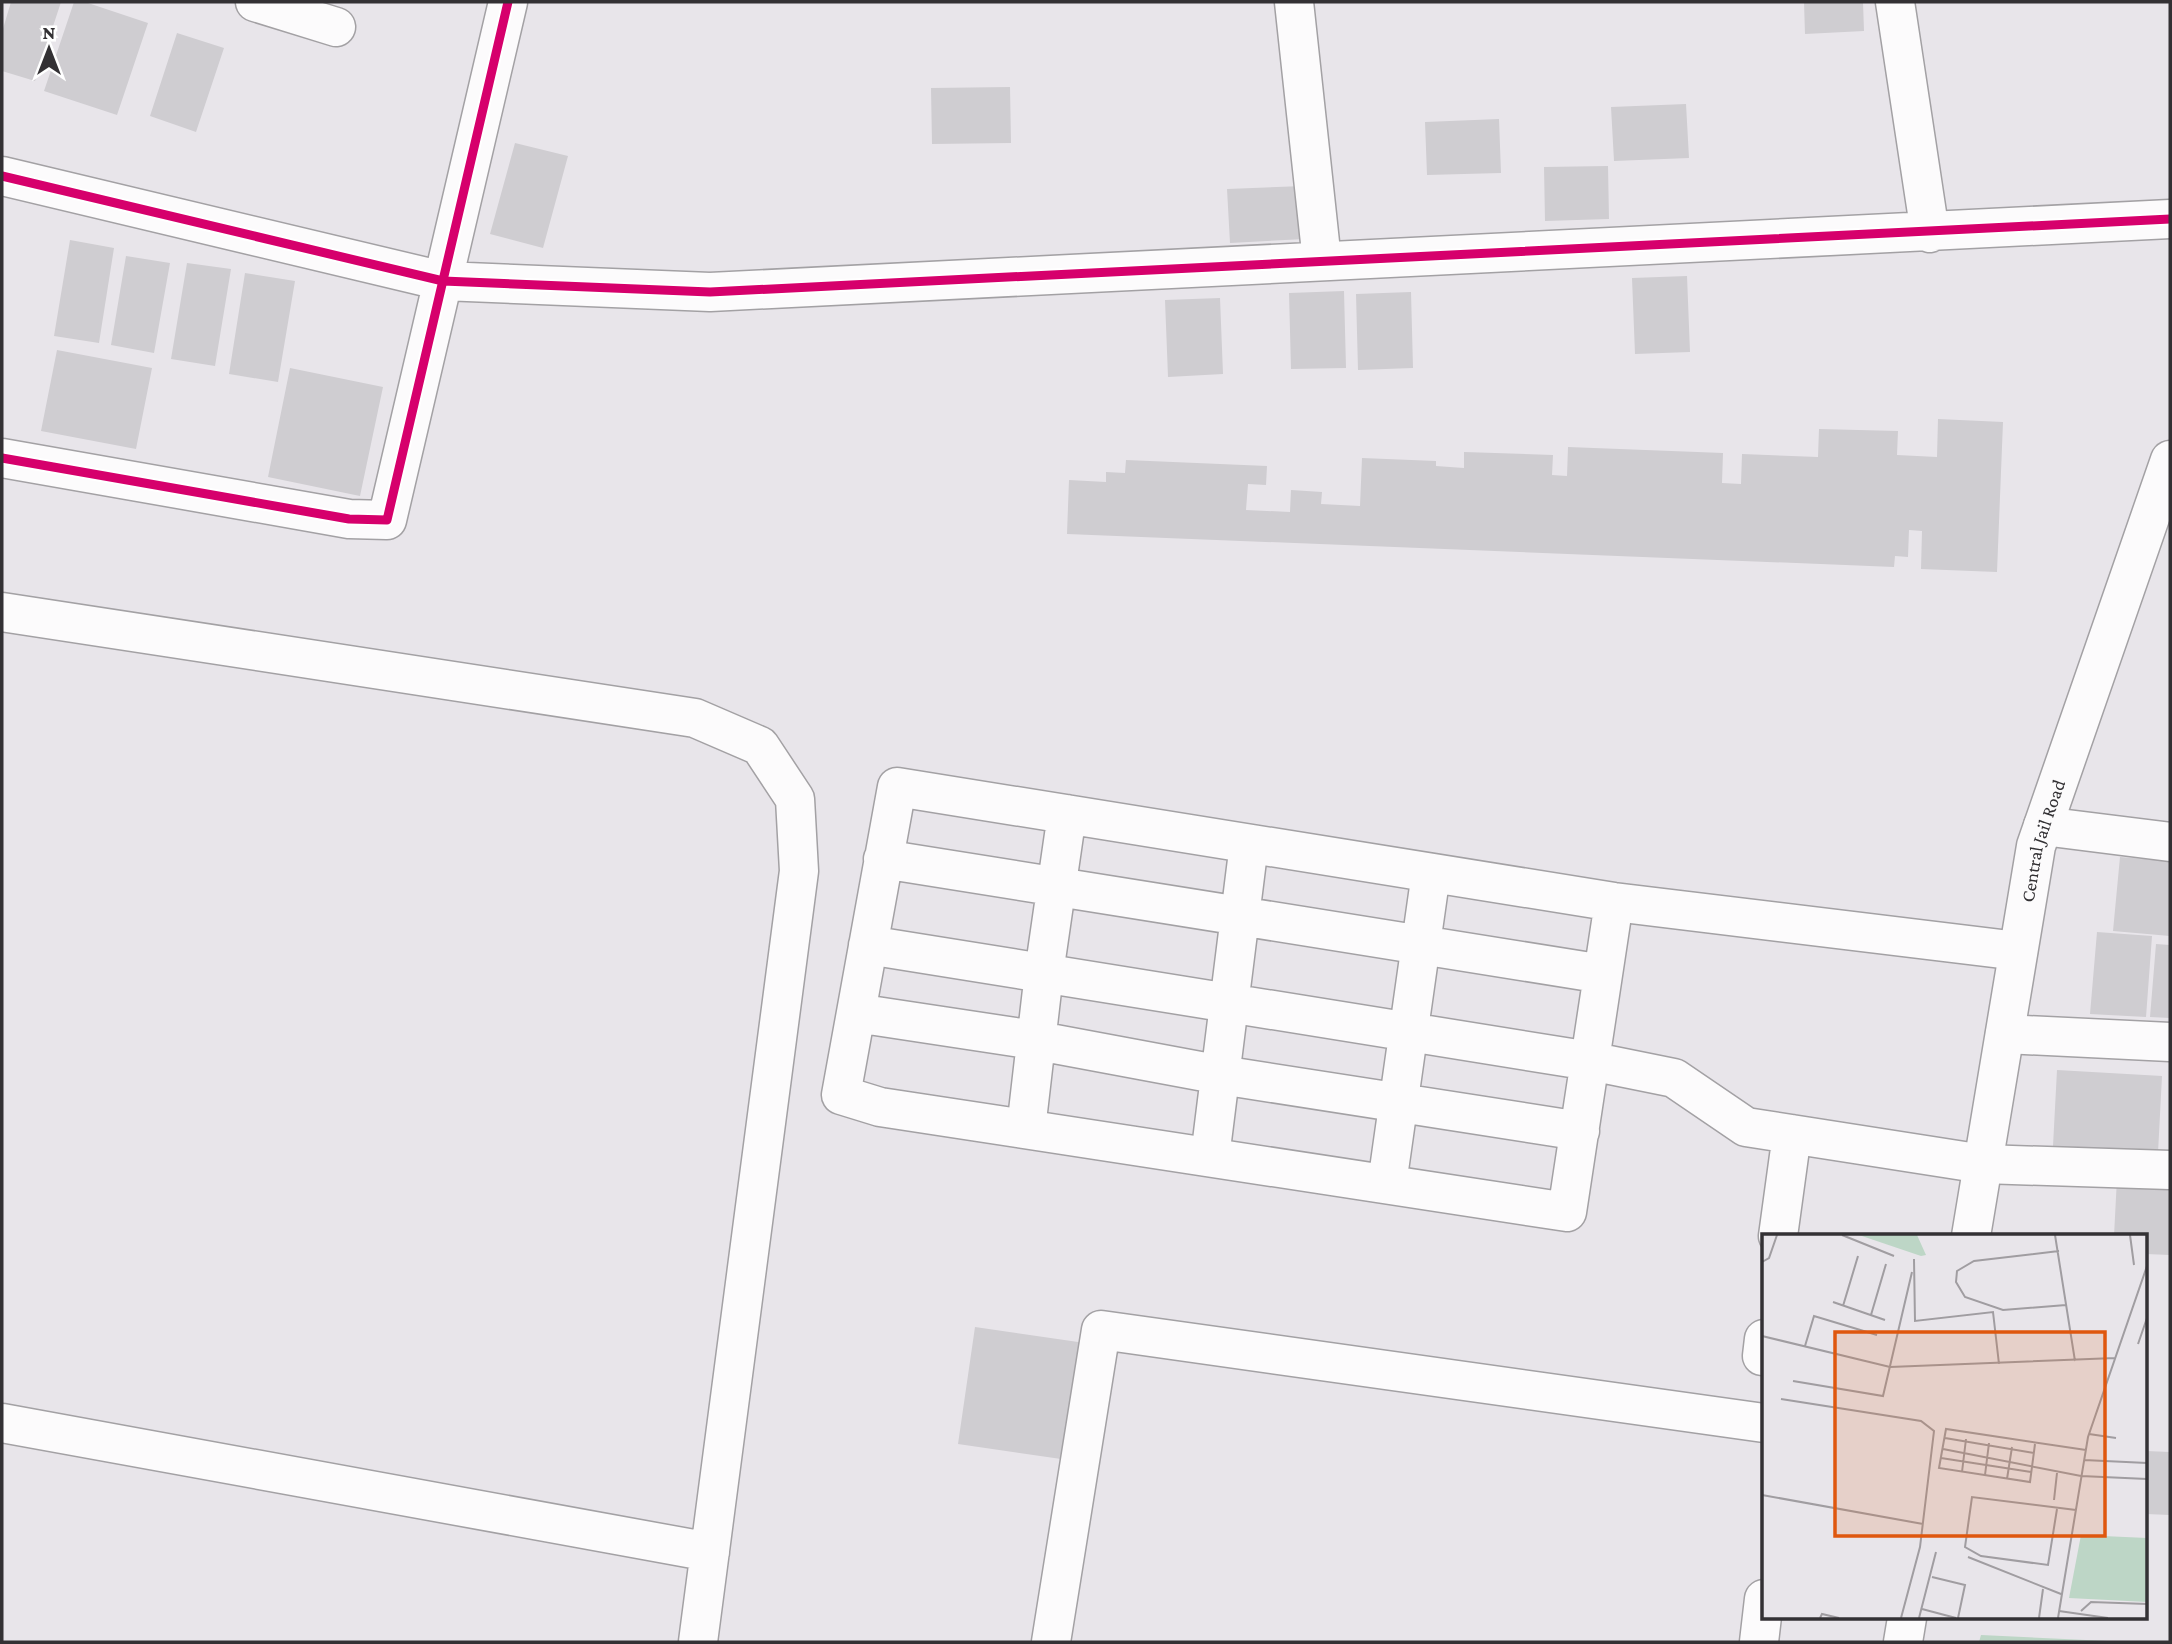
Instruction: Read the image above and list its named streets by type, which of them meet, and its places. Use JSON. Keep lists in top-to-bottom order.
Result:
{
  "streets": {
    "street": ["Central Jail Road"]
  },
  "north": "top"
}
